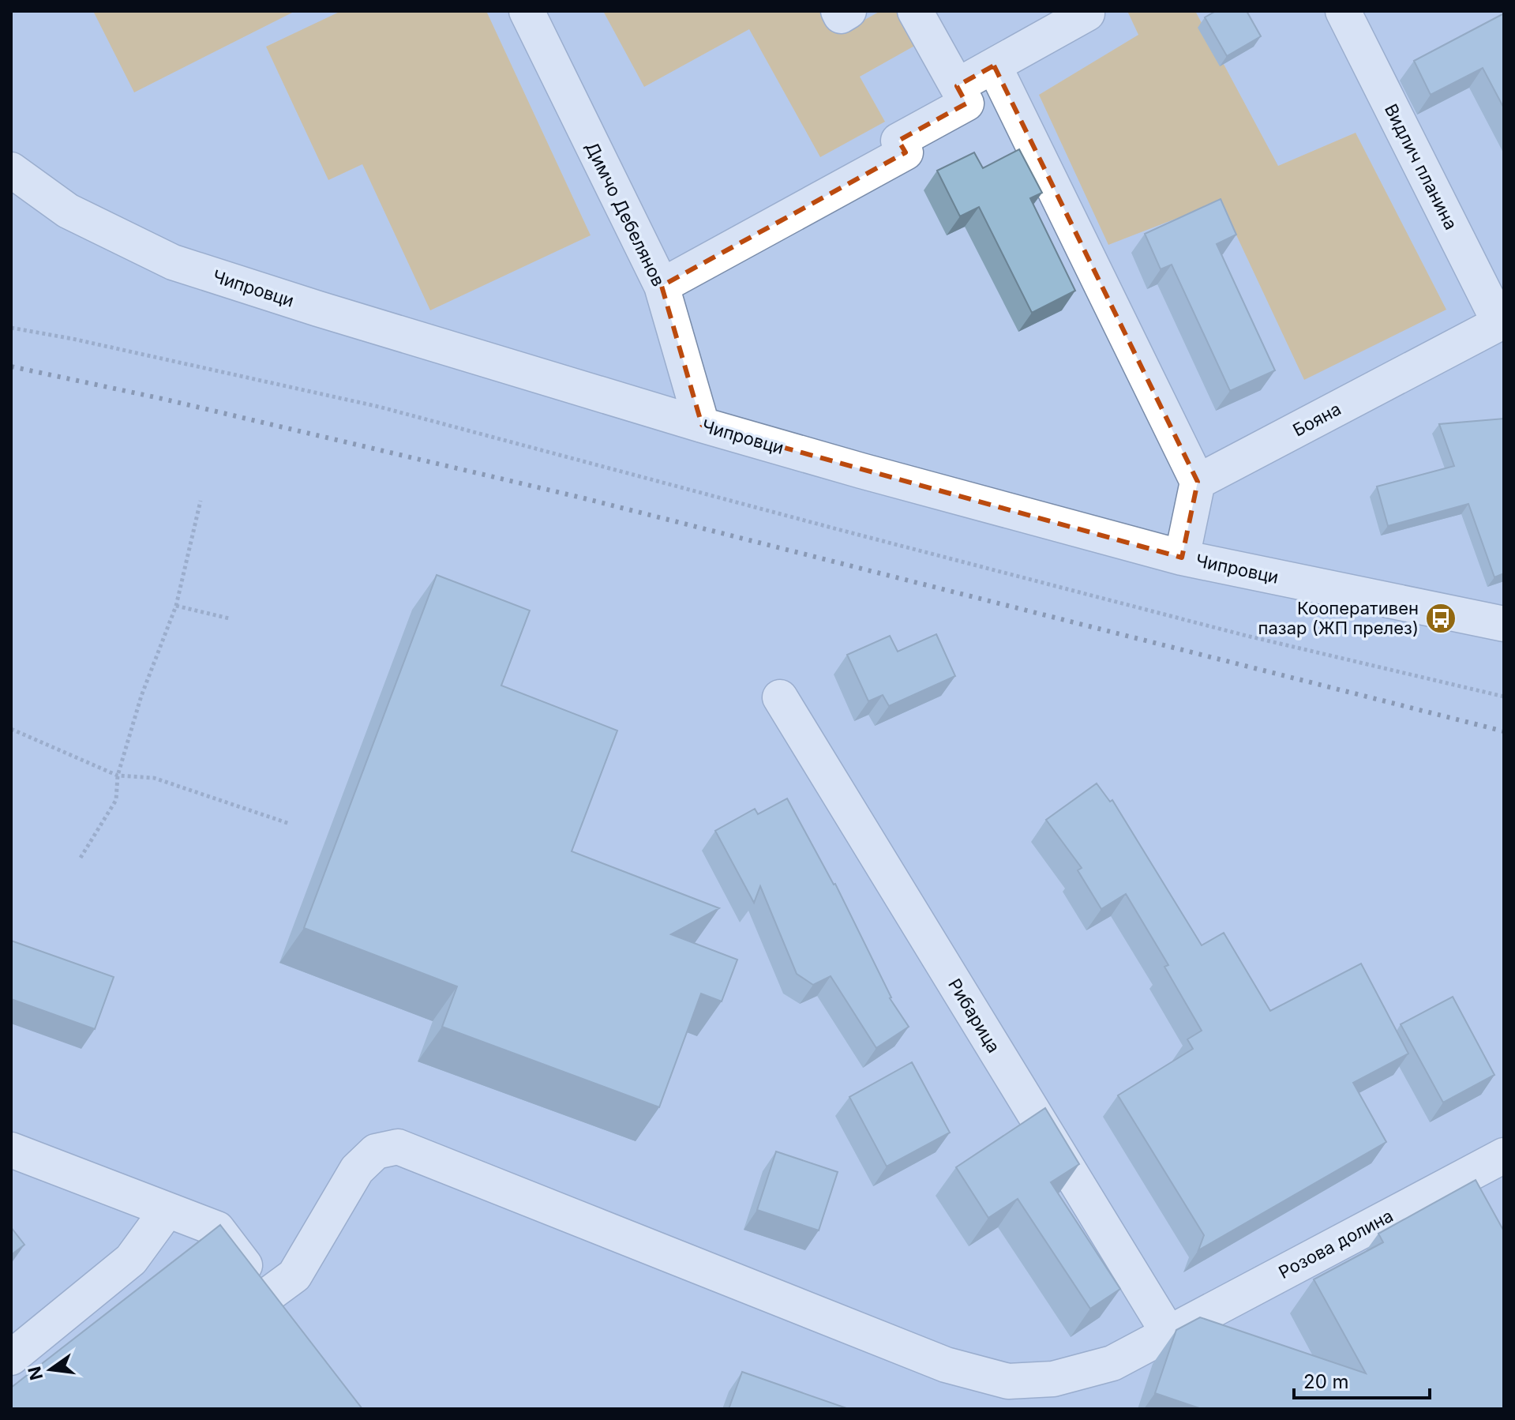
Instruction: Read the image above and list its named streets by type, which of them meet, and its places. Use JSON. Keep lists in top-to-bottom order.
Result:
{
  "streets": {
    "street": [
      "Видлич планина",
      "Димчо Дебелянов",
      "Чипровци",
      "Бояна",
      "Рибарица",
      "Розова долина"
    ]
  },
  "crossings": [
    ["Видлич планина", "Бояна"],
    ["Димчо Дебелянов", "Чипровци"],
    ["Рибарица", "Розова долина"]
  ],
  "places": {
    "bus stop": ["Кооперативен пазар (ЖП прелез)"]
  },
  "scale_bar": "20 m",
  "north": "left"
}
